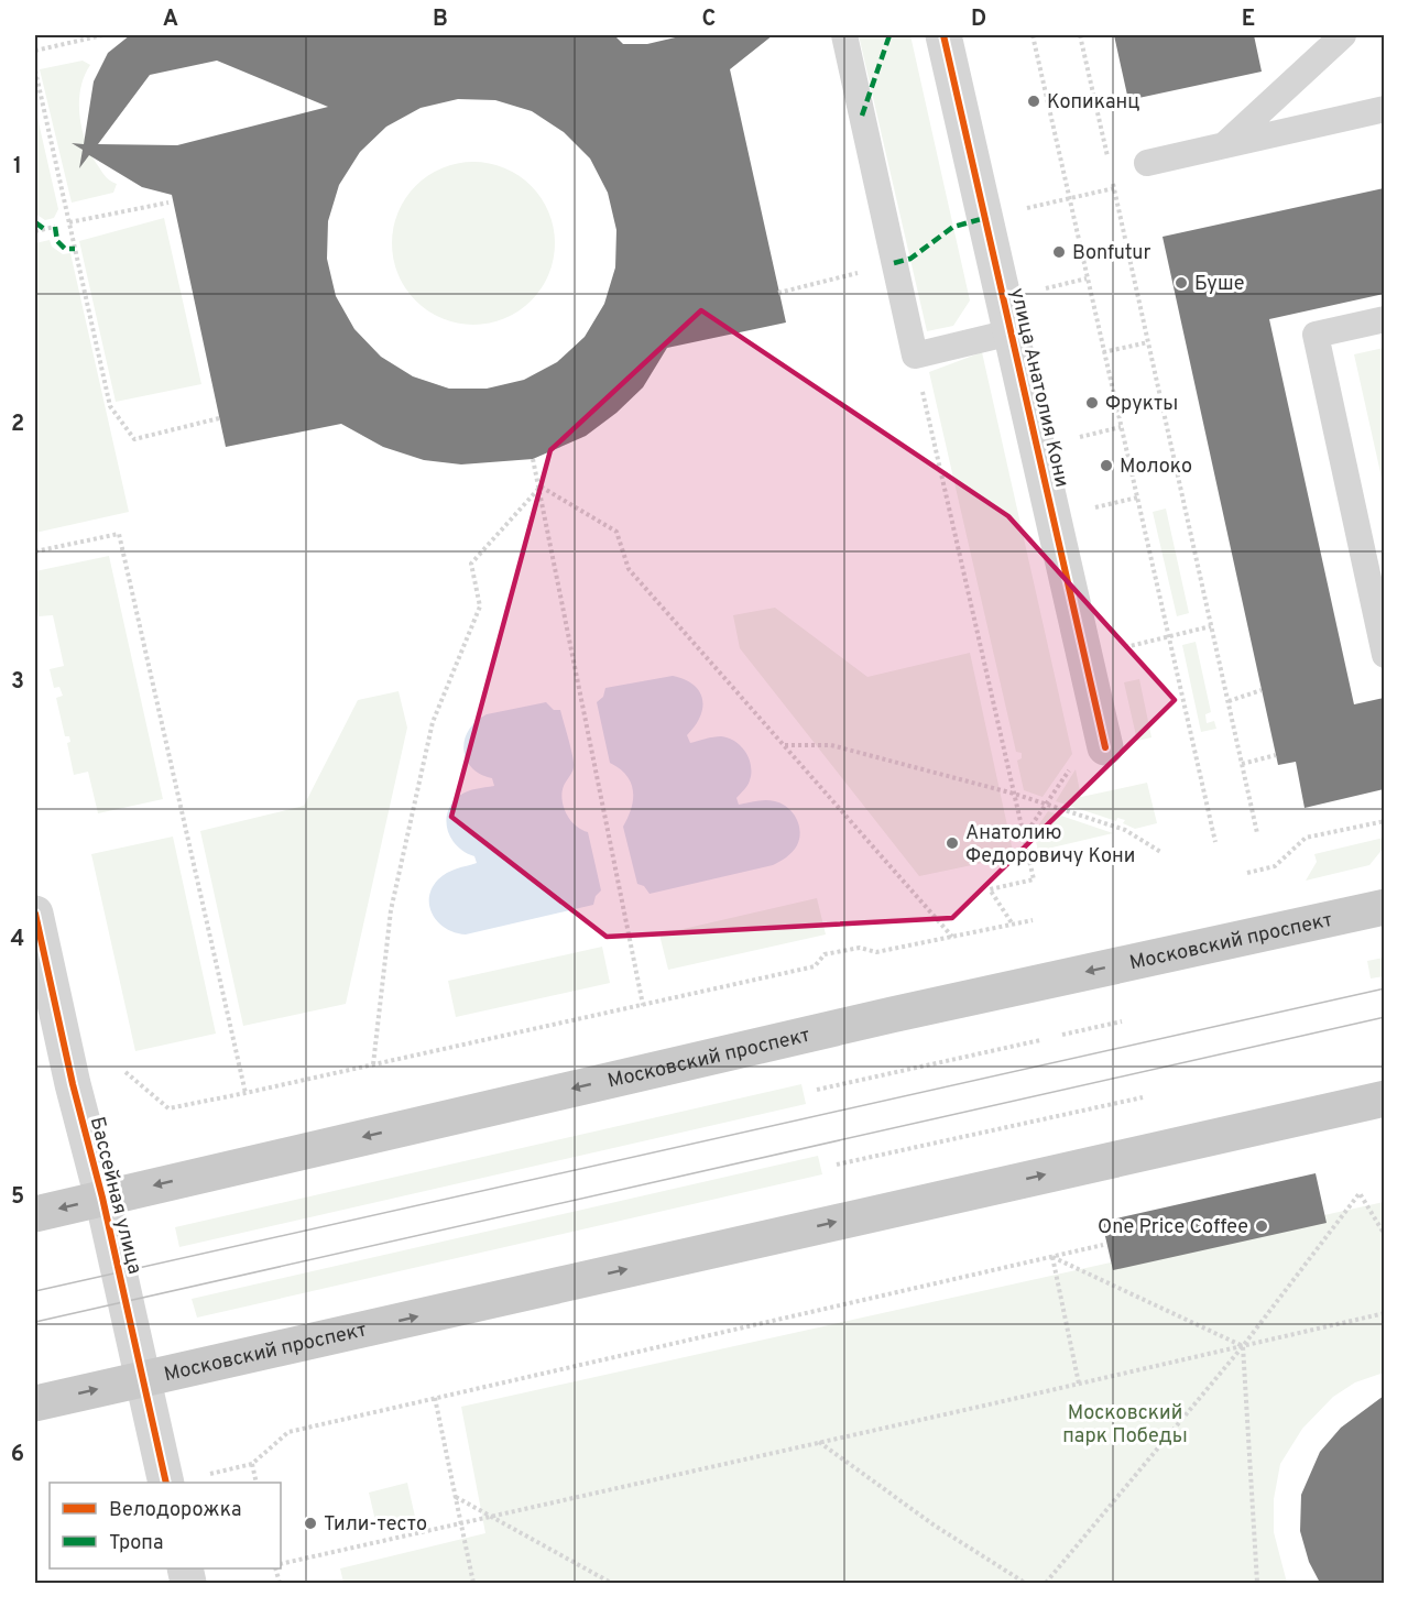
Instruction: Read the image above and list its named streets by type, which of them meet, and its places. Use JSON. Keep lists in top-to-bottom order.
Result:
{
  "streets": {
    "main road": ["Московский проспект"],
    "street": ["улица Анатолия Кони", "Бассейная улица"]
  },
  "crossings": [
    ["Московский проспект", "Бассейная улица"]
  ],
  "parks": ["Московский парк Победы"],
  "places": [
    "Копиканц",
    "Bonfutur",
    "Буше",
    "Фрукты",
    "Молоко",
    "Анатолию Федоровичу Кони",
    "One Price Coffee",
    "Тили-тесто"
  ],
  "legend": ["Велодорожка", "Тропа"],
  "grid": {
    "columns": [
      "A",
      "B",
      "C",
      "D",
      "E"
    ],
    "rows": [
      "1",
      "2",
      "3",
      "4",
      "5",
      "6"
    ]
  }
}
